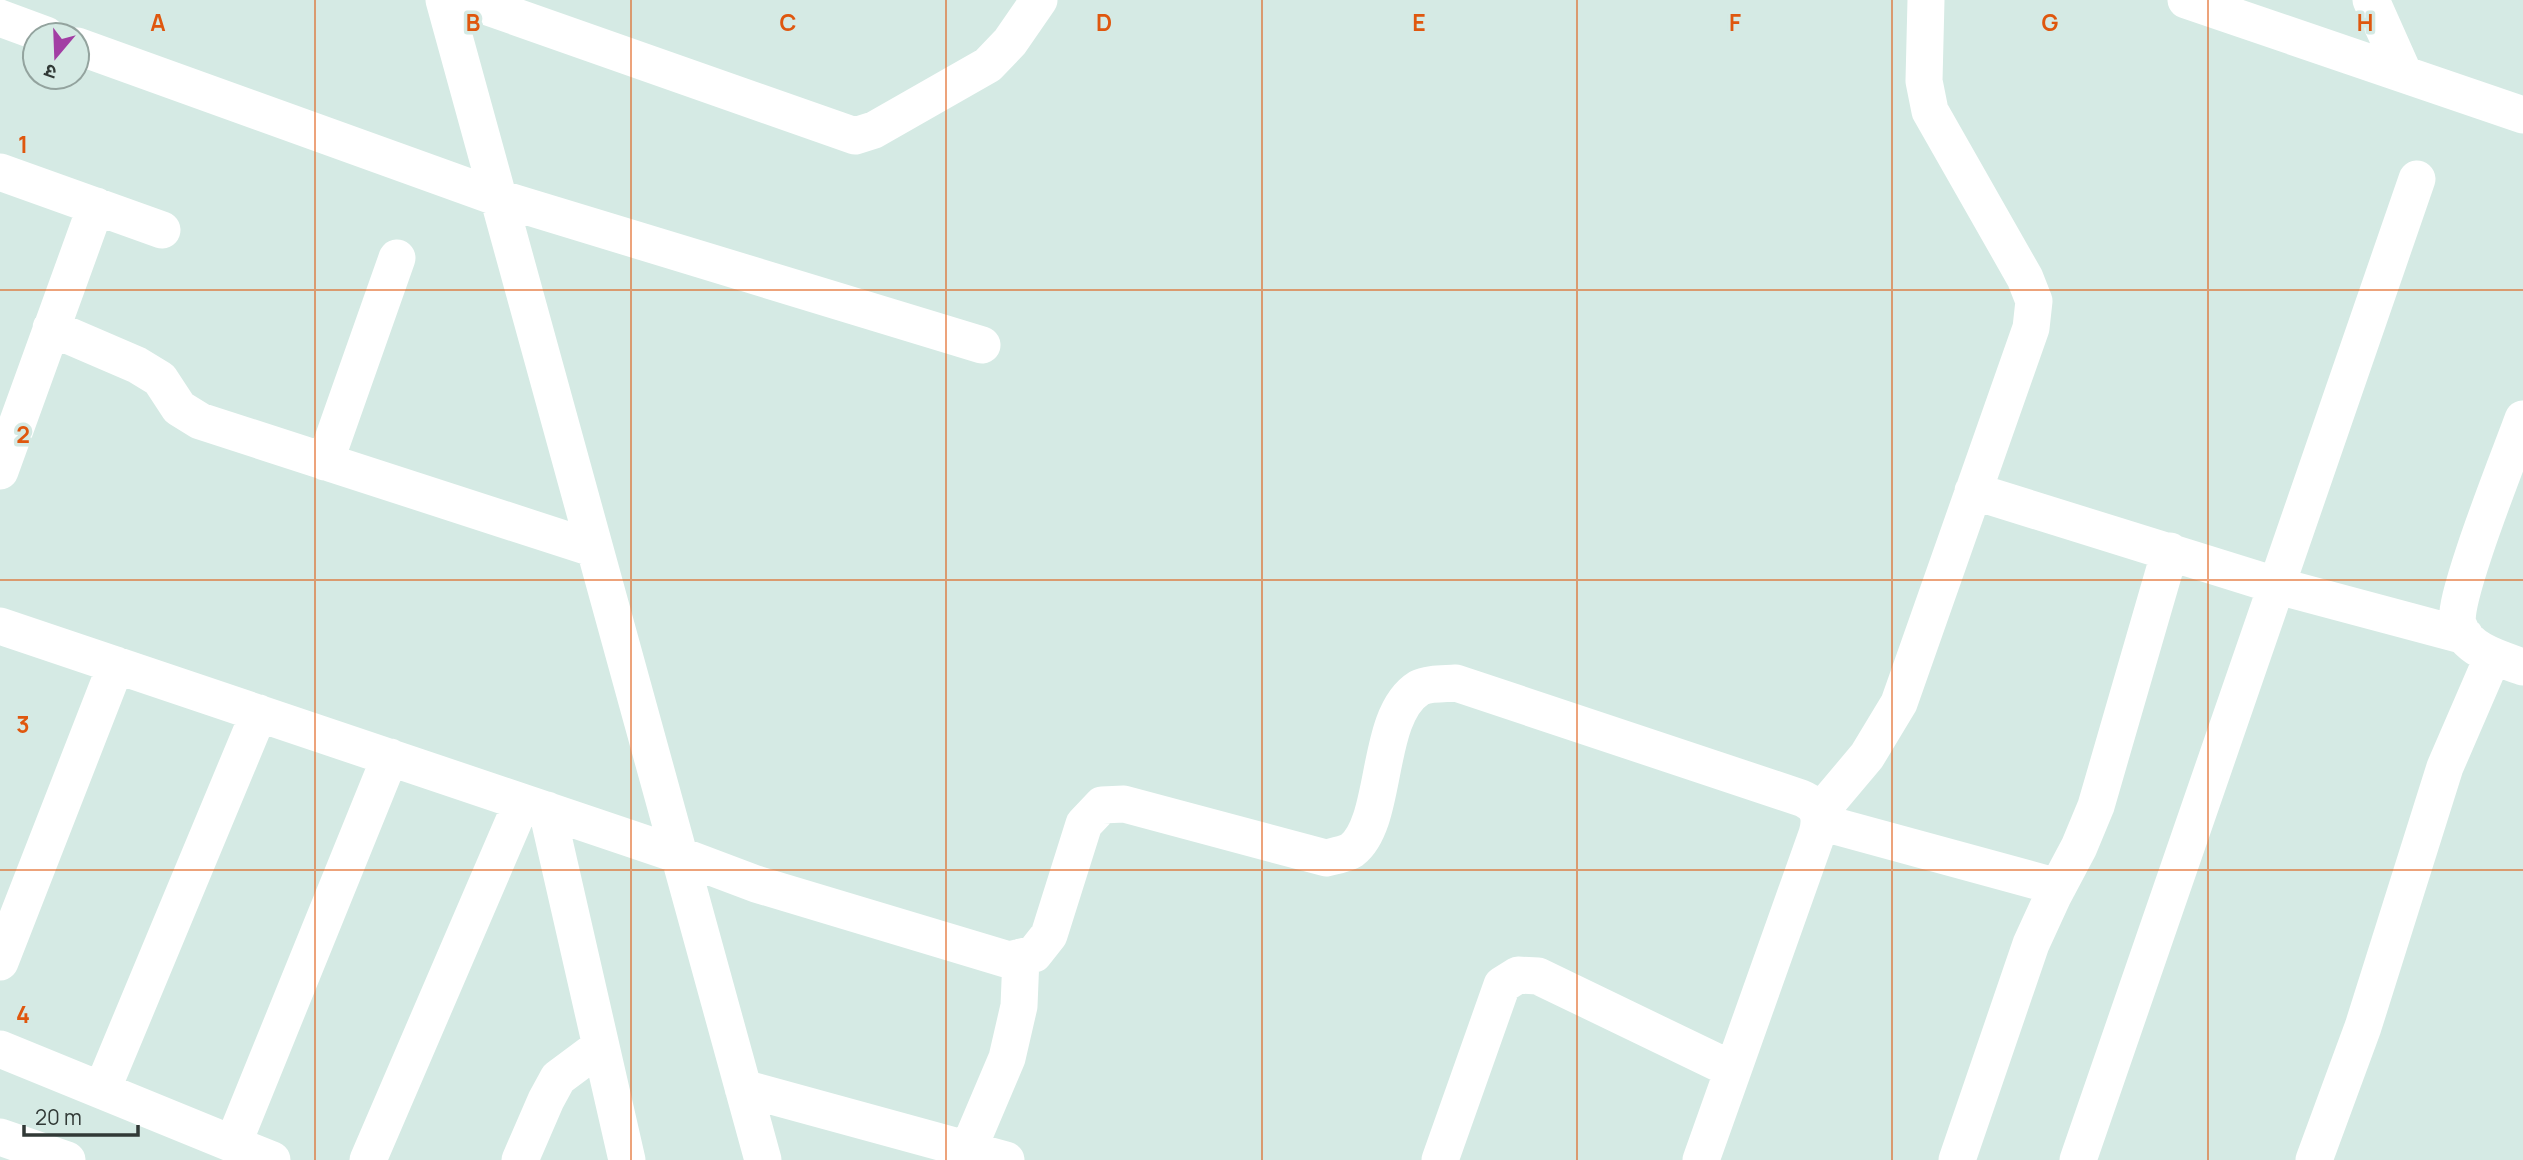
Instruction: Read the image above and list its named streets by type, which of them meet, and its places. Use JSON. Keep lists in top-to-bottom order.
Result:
{
  "scale_bar": "20 m",
  "north": "bottom",
  "grid": {
    "columns": [
      "A",
      "B",
      "C",
      "D",
      "E",
      "F",
      "G",
      "H"
    ],
    "rows": [
      "1",
      "2",
      "3",
      "4"
    ]
  }
}
